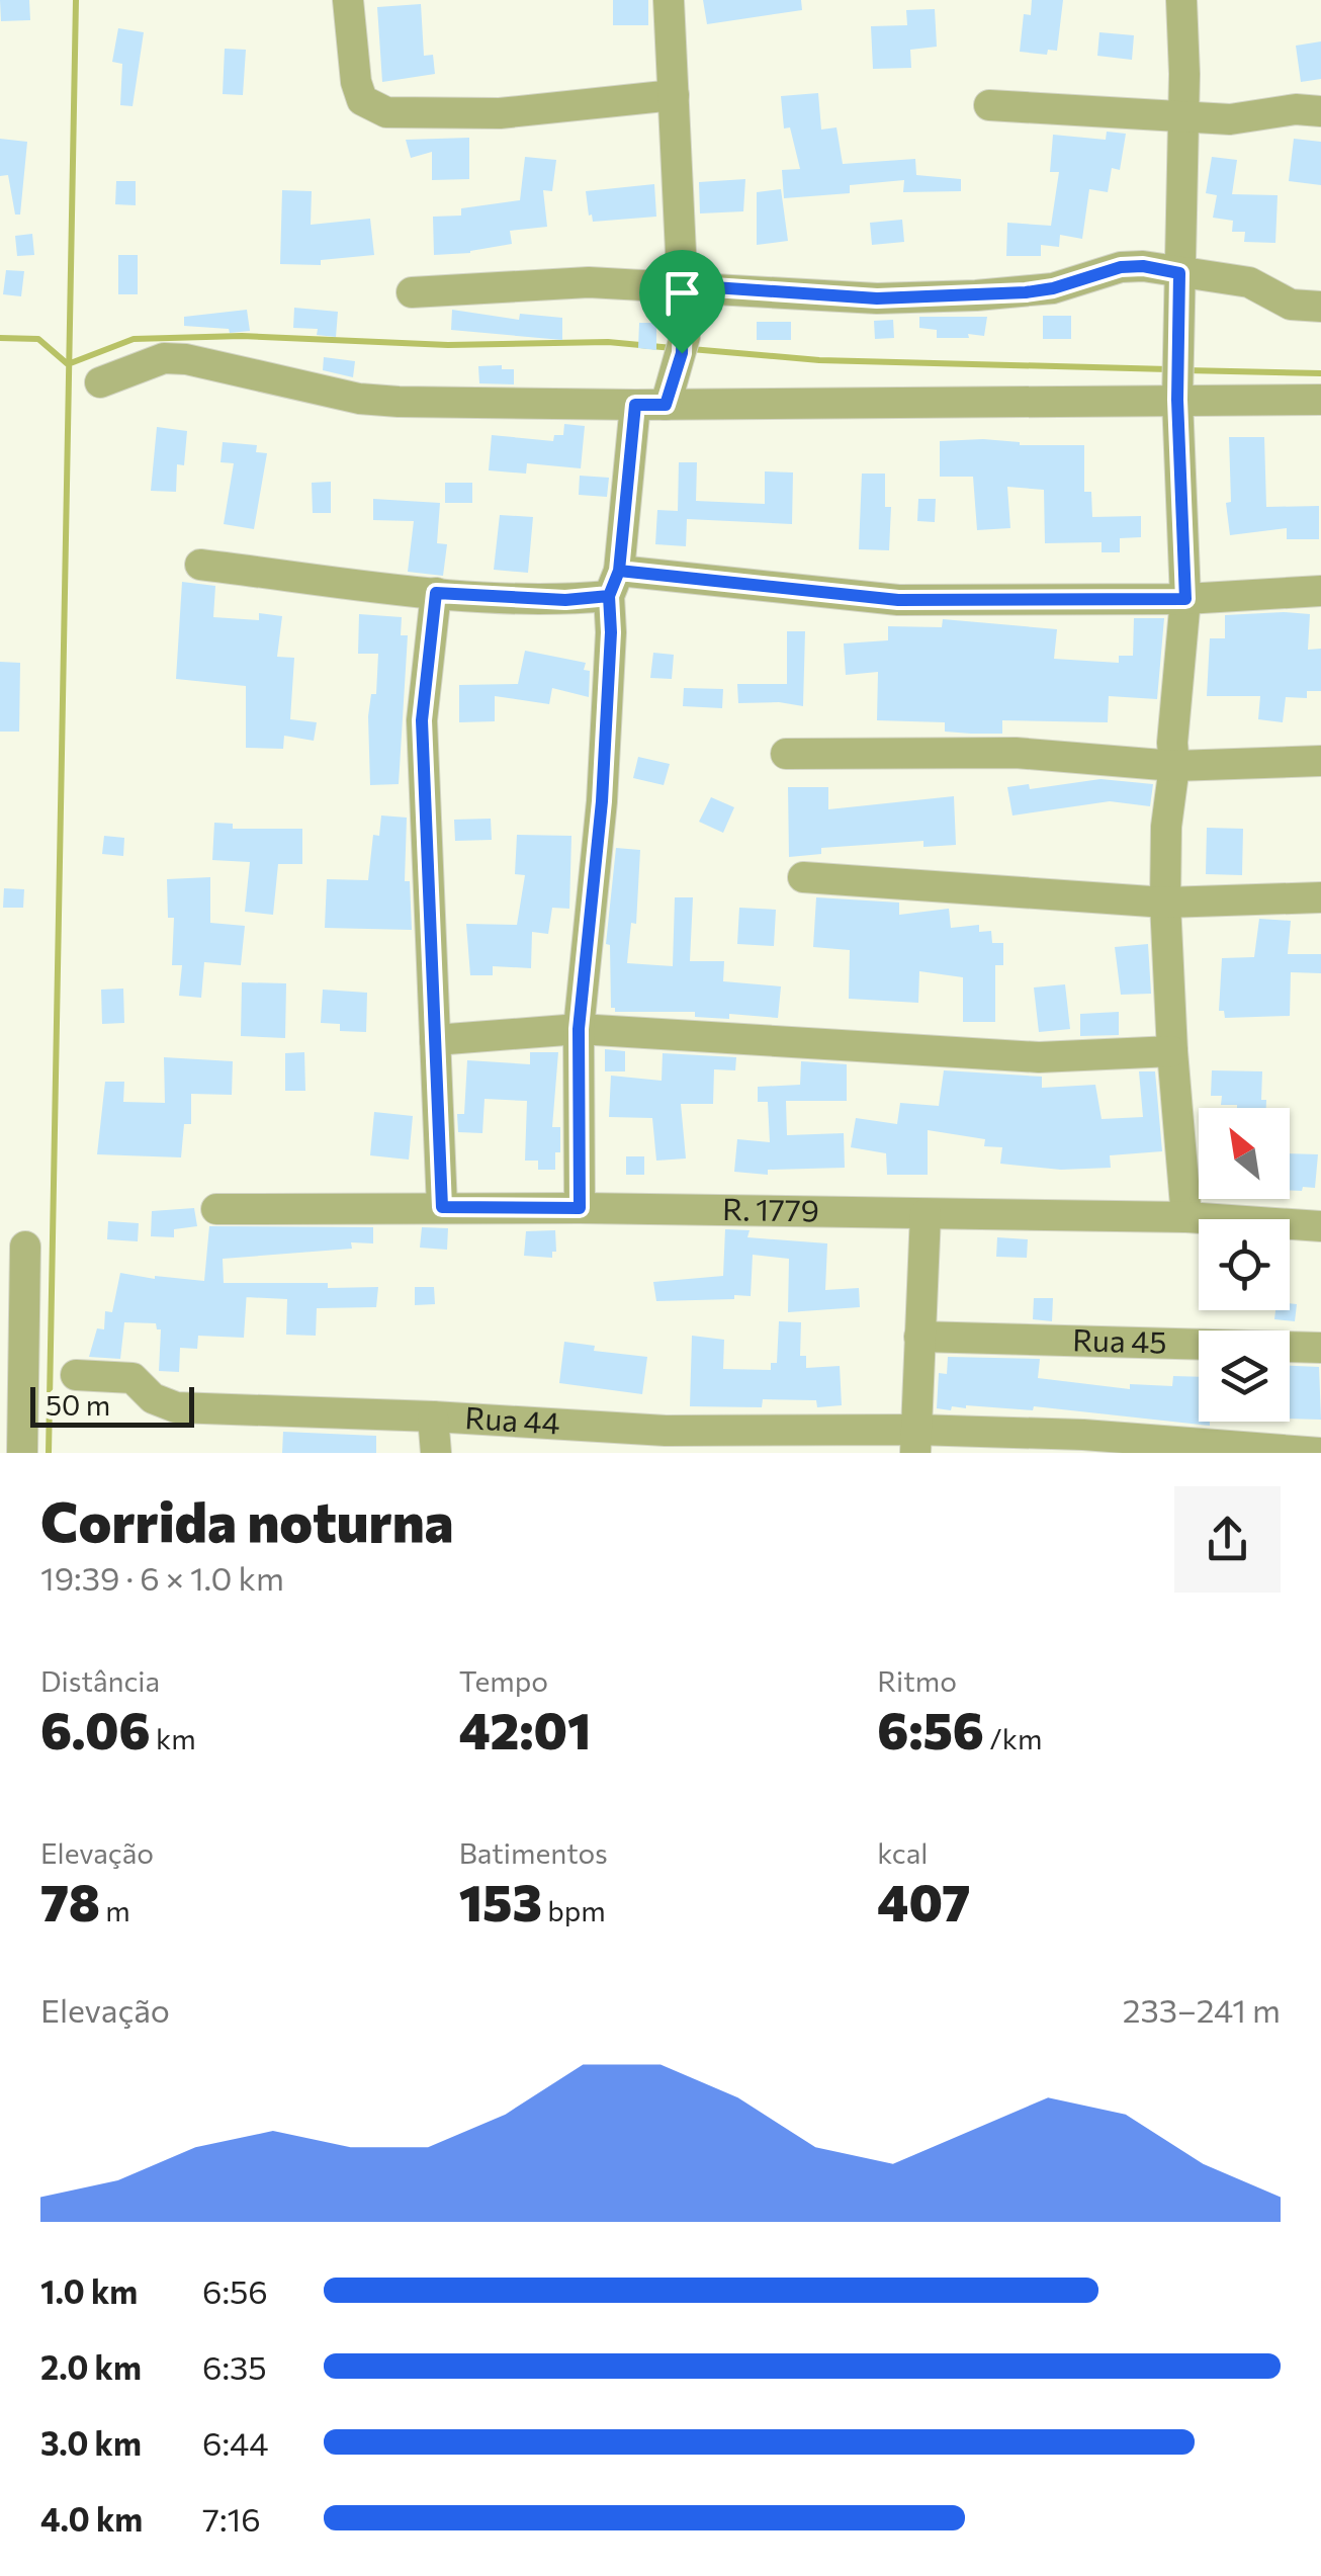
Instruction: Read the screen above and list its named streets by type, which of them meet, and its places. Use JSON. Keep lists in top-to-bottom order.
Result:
{
  "streets": {
    "street": ["R. 1779", "Rua 45", "Rua 44"]
  },
  "scale_bar": "50 m",
  "north": "top left",
  "page": {
    "scale": "50 m",
    "heading": ["Corrida noturna", "19:39 · 6 × 1.0 km"],
    "stats": [
      ["Distância", "6.06 km"],
      ["Tempo", "42:01"],
      ["Ritmo", "6:56 /km"],
      ["Elevação", "78 m"],
      ["Batimentos", "153 bpm"],
      ["kcal", "407"]
    ],
    "chart": ["Elevação", "233–241 m"],
    "list": [
      {
        "name": "1.0 km",
        "note": "6:56"
      },
      {
        "name": "2.0 km",
        "note": "6:35"
      },
      {
        "name": "3.0 km",
        "note": "6:44"
      },
      {
        "name": "4.0 km",
        "note": "7:16"
      }
    ]
  }
}
